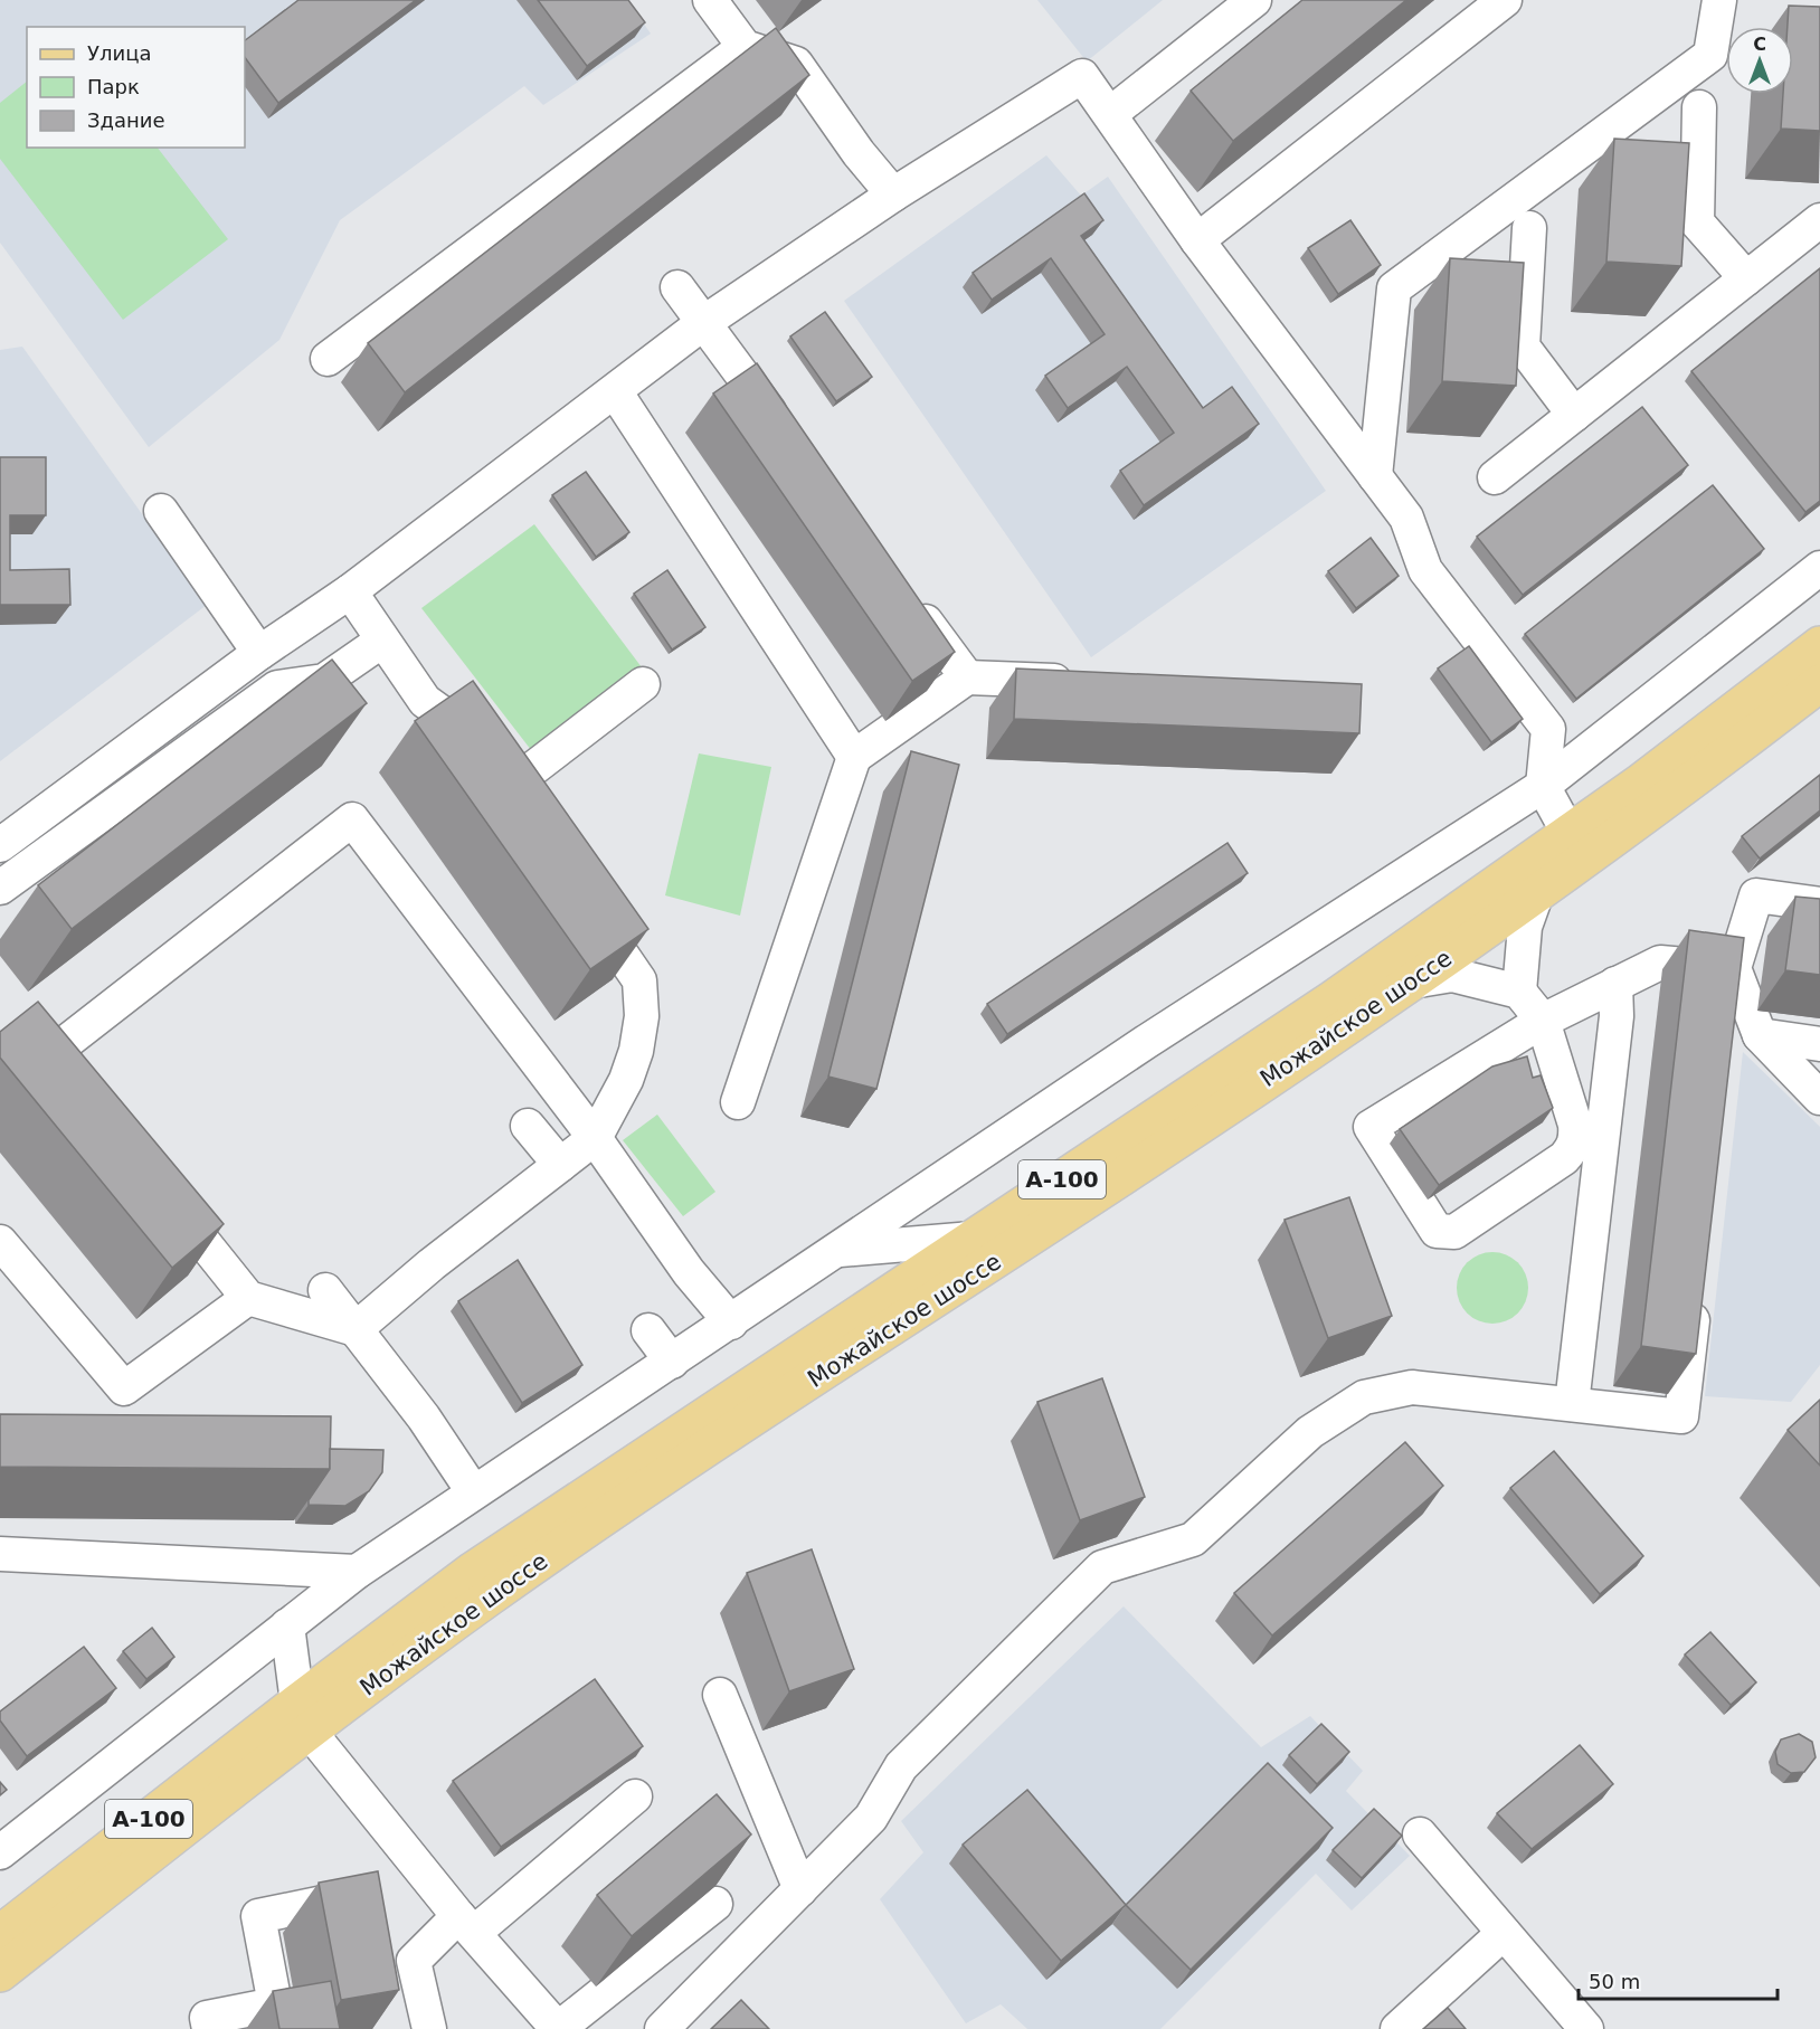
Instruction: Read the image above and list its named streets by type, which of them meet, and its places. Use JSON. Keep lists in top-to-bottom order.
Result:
{
  "streets": {
    "main road": ["Можайское шоссе", "А-100"]
  },
  "legend": ["Улица", "Парк", "Здание"],
  "scale_bar": "50 m",
  "north": "top"
}
